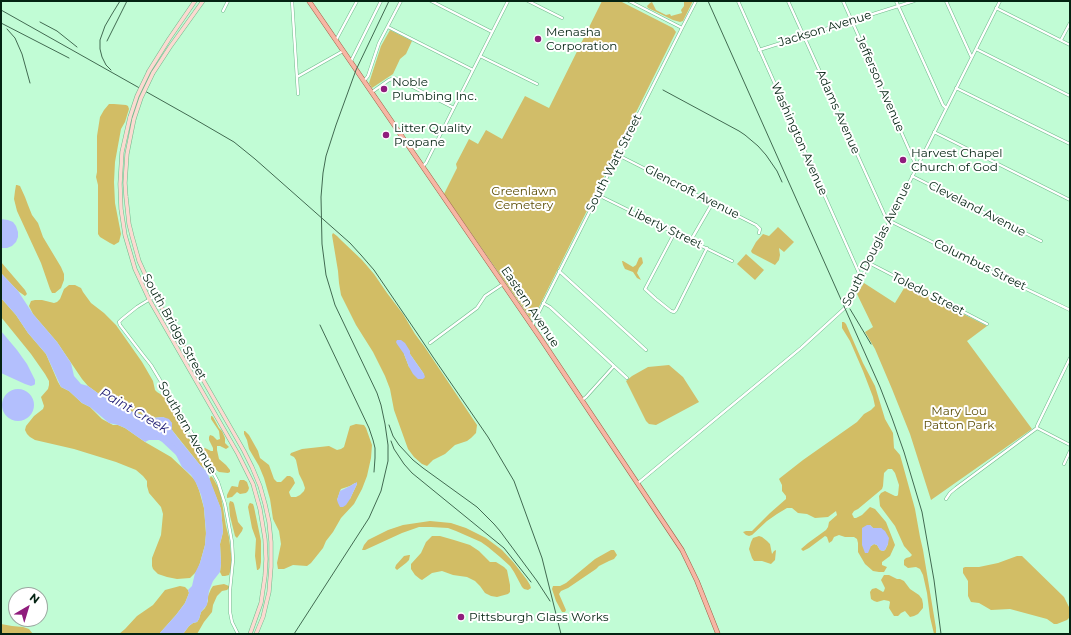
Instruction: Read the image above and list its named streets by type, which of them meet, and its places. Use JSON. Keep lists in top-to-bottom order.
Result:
{
  "streets": {
    "main road": ["Eastern Avenue", "South Bridge Street"],
    "street": [
      "Jackson Avenue",
      "Jefferson Avenue",
      "Adams Avenue",
      "Washington Avenue",
      "South Watt Street",
      "Glencroft Avenue",
      "Cleveland Avenue",
      "Liberty Street",
      "South Douglas Avenue",
      "Columbus Street",
      "Toledo Street",
      "Southern Avenue"
    ]
  },
  "crossings": [
    ["Jackson Avenue", "Jefferson Avenue"],
    ["Jackson Avenue", "Adams Avenue"],
    ["Jackson Avenue", "Washington Avenue"],
    ["Jefferson Avenue", "South Douglas Avenue"],
    ["Adams Avenue", "South Douglas Avenue"],
    ["Adams Avenue", "Columbus Street"],
    ["Washington Avenue", "South Douglas Avenue"],
    ["South Watt Street", "Glencroft Avenue"],
    ["South Watt Street", "Liberty Street"],
    ["South Watt Street", "Eastern Avenue"],
    ["Cleveland Avenue", "South Douglas Avenue"],
    ["South Douglas Avenue", "Columbus Street"],
    ["South Douglas Avenue", "Toledo Street"],
    ["South Douglas Avenue", "Eastern Avenue"],
    ["South Bridge Street", "Southern Avenue"]
  ],
  "water": ["Paint Creek"],
  "parks": ["Greenlawn Cemetery", "Mary Lou Patton Park"],
  "places": [
    "Menasha Corporation",
    "Noble Plumbing Inc.",
    "Litter Quality Propane",
    "Harvest Chapel Church of God",
    "Pittsburgh Glass Works"
  ],
  "north": "top right"
}
